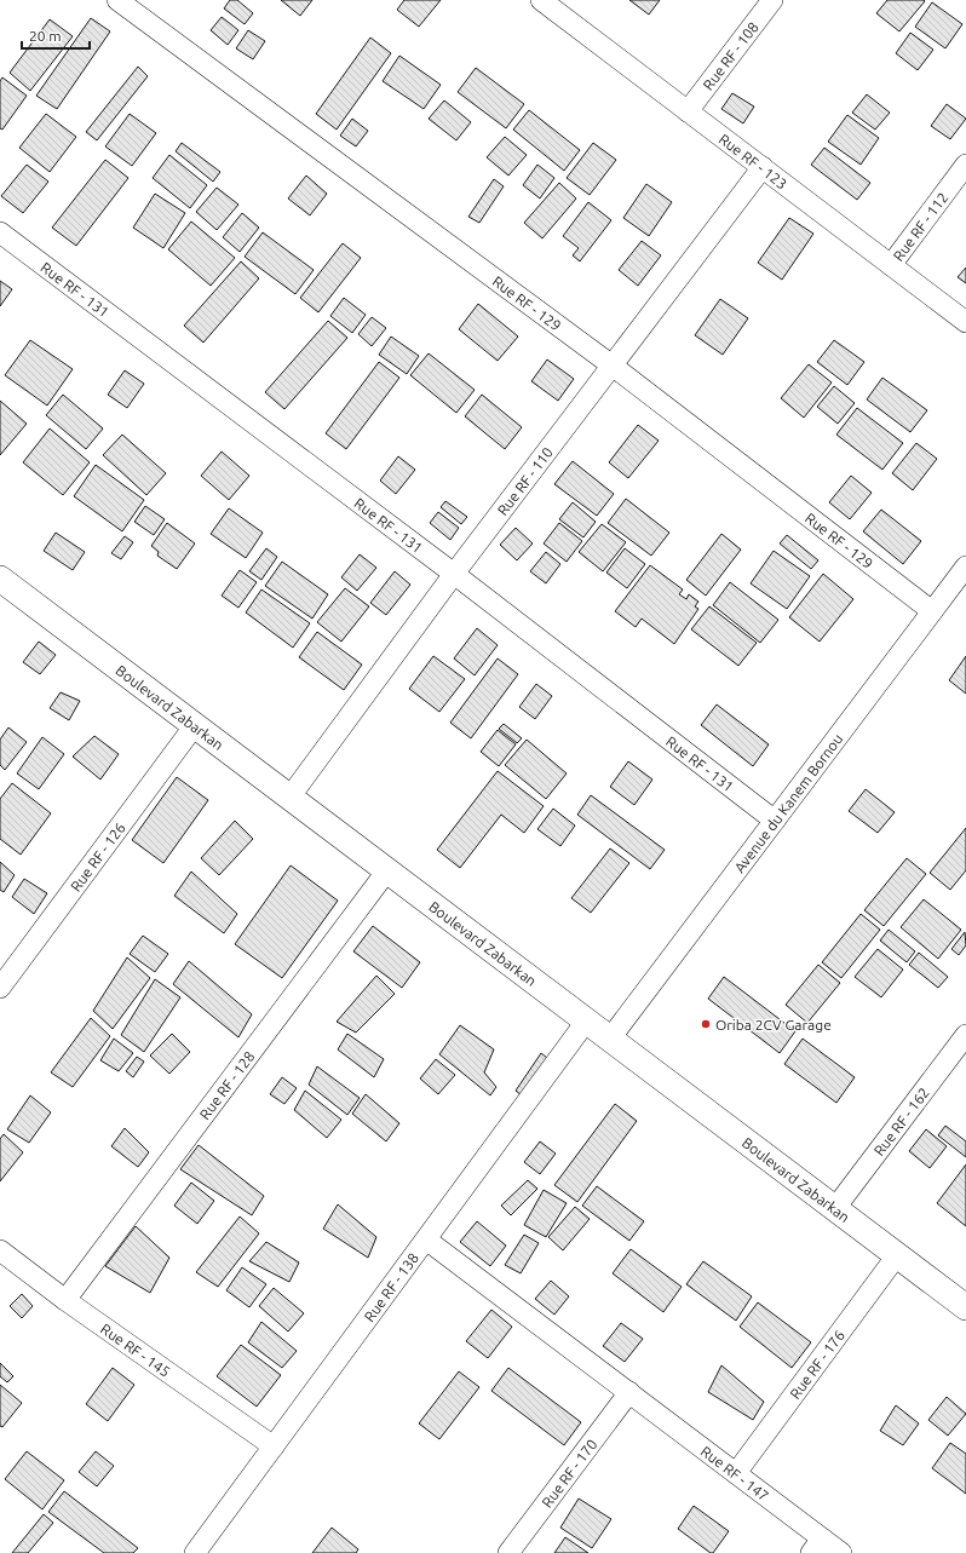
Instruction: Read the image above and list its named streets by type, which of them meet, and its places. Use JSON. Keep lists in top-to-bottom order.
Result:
{
  "streets": {
    "street": [
      "Rue RF - 108",
      "Rue RF - 123",
      "Rue RF - 112",
      "Rue RF - 131",
      "Rue RF - 129",
      "Rue RF - 110",
      "Boulevard Zabarkan",
      "Avenue du Kanem Bornou",
      "Rue RF - 126",
      "Rue RF - 128",
      "Rue RF - 162",
      "Rue RF - 138",
      "Rue RF - 145",
      "Rue RF - 176",
      "Rue RF - 170",
      "Rue RF - 147"
    ]
  },
  "crossings": [
    ["Rue RF - 108", "Rue RF - 123"],
    ["Rue RF - 123", "Rue RF - 112"],
    ["Rue RF - 123", "Rue RF - 110"],
    ["Rue RF - 131", "Rue RF - 110"],
    ["Rue RF - 131", "Avenue du Kanem Bornou"],
    ["Rue RF - 129", "Rue RF - 110"],
    ["Rue RF - 129", "Avenue du Kanem Bornou"],
    ["Rue RF - 110", "Boulevard Zabarkan"],
    ["Boulevard Zabarkan", "Avenue du Kanem Bornou"],
    ["Boulevard Zabarkan", "Rue RF - 126"],
    ["Boulevard Zabarkan", "Rue RF - 128"],
    ["Boulevard Zabarkan", "Rue RF - 162"],
    ["Boulevard Zabarkan", "Rue RF - 138"],
    ["Boulevard Zabarkan", "Rue RF - 176"],
    ["Rue RF - 128", "Rue RF - 145"],
    ["Rue RF - 138", "Rue RF - 145"],
    ["Rue RF - 138", "Rue RF - 147"],
    ["Rue RF - 176", "Rue RF - 147"],
    ["Rue RF - 170", "Rue RF - 147"]
  ],
  "places": ["Oriba 2CV Garage"],
  "scale_bar": "20 m"
}
